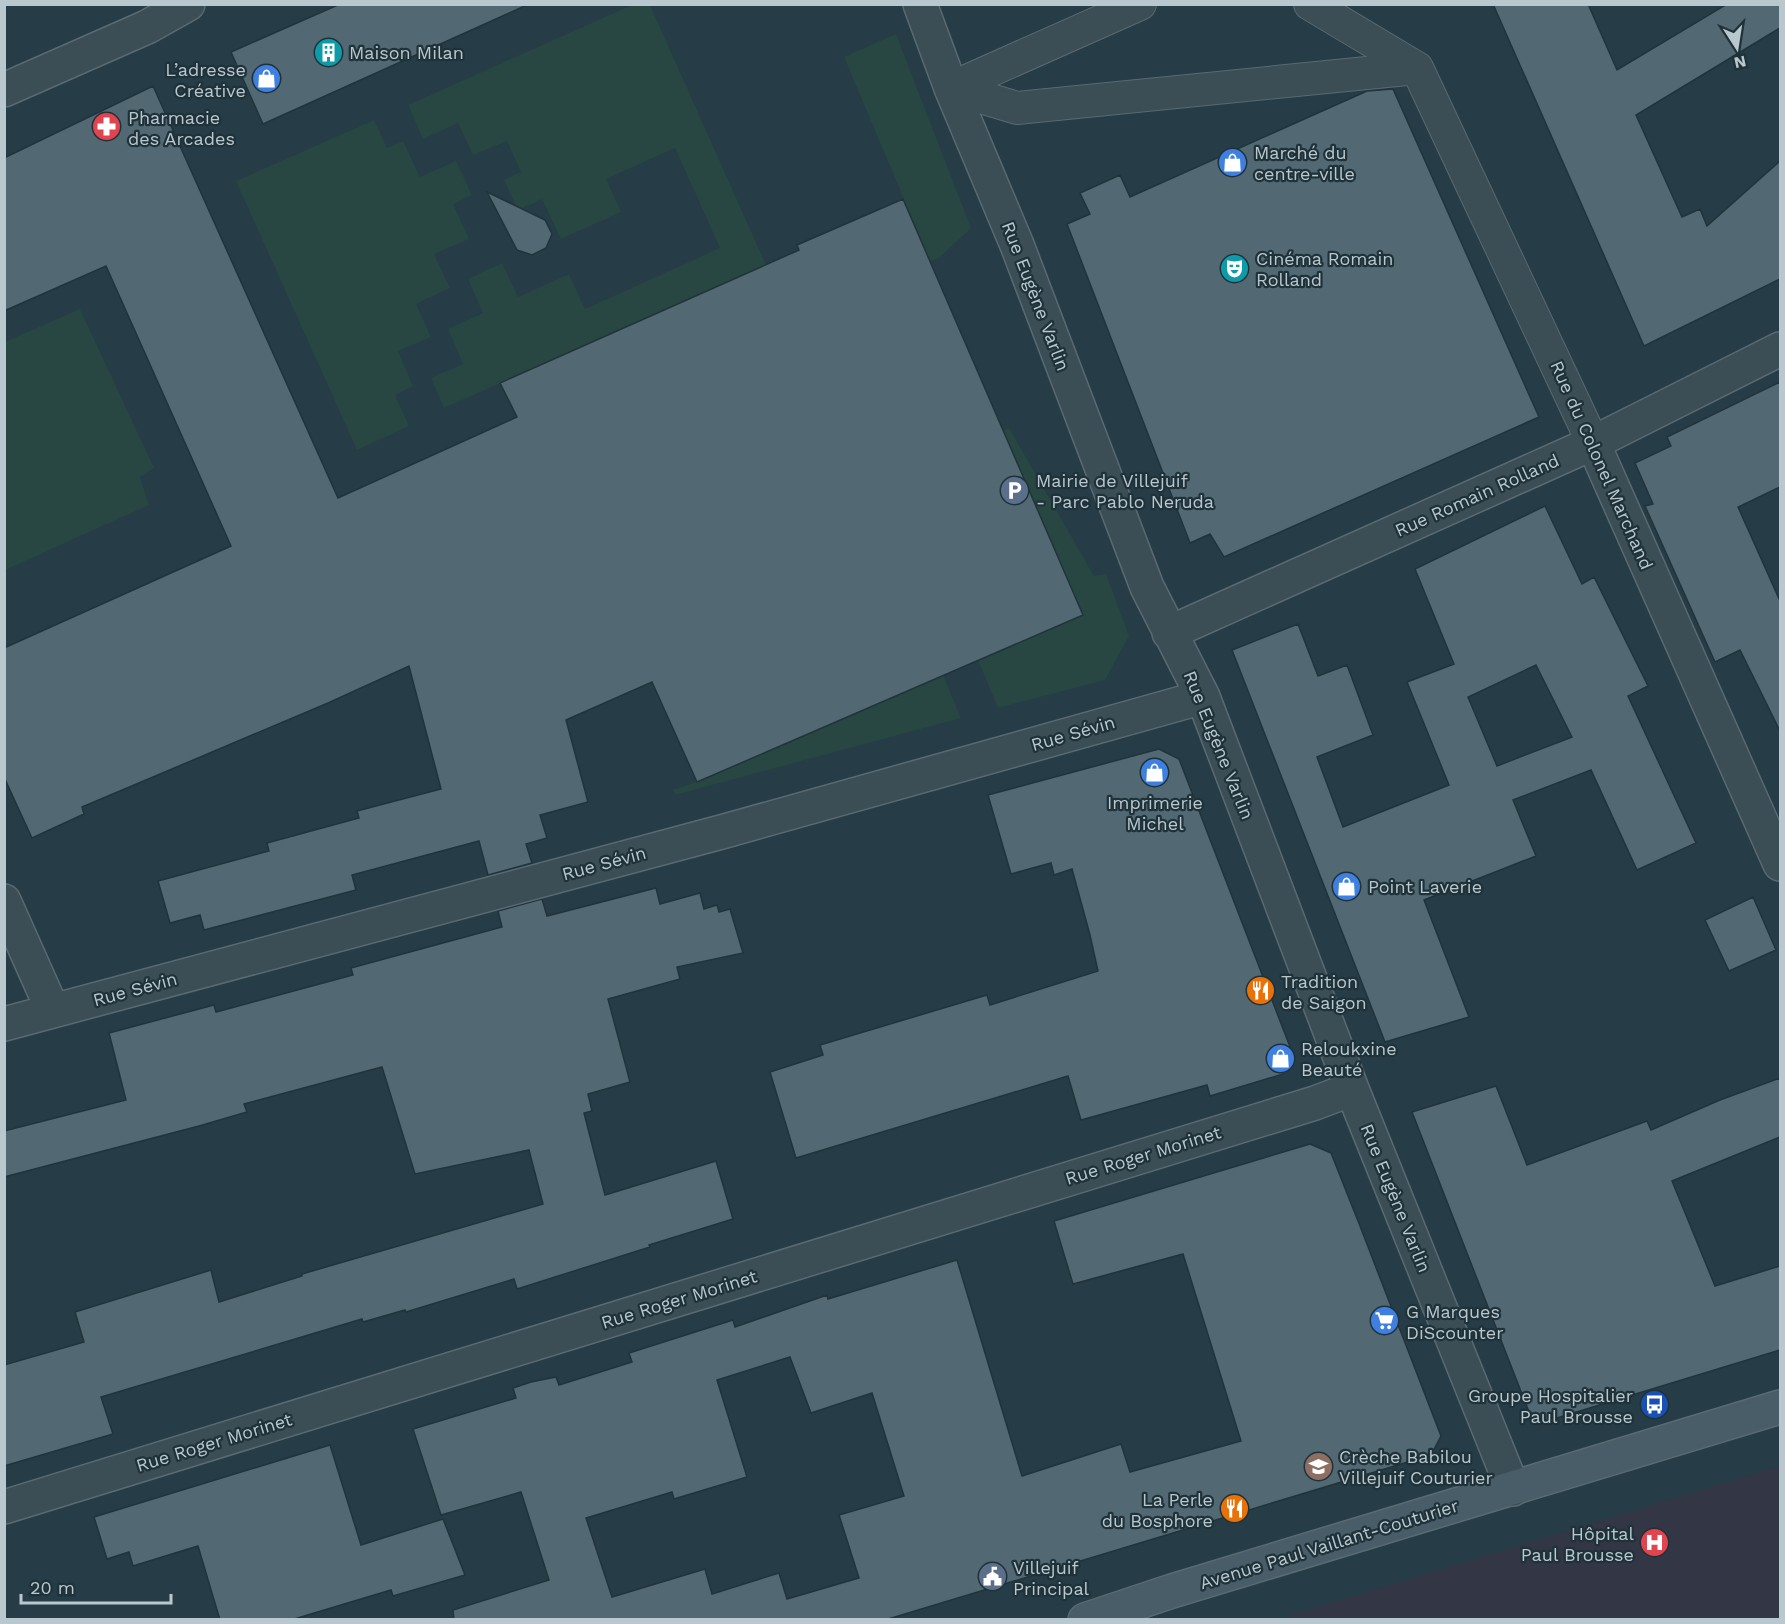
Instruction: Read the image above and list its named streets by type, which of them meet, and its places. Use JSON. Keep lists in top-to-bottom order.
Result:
{
  "streets": {
    "main road": ["Avenue Paul Vaillant-Couturier"],
    "street": [
      "Rue Eugène Varlin",
      "Rue du Colonel Marchand",
      "Rue Romain Rolland",
      "Rue Sévin",
      "Rue Roger Morinet"
    ]
  },
  "crossings": [
    ["Rue Eugène Varlin", "Rue Romain Rolland"],
    ["Rue Eugène Varlin", "Rue Sévin"],
    ["Rue Eugène Varlin", "Rue Roger Morinet"],
    ["Rue Eugène Varlin", "Avenue Paul Vaillant-Couturier"],
    ["Rue du Colonel Marchand", "Rue Romain Rolland"]
  ],
  "places": {
    "building": ["Maison Milan"],
    "shop": [
      "L’adresse Créative",
      "Marché du centre-ville",
      "Imprimerie Michel",
      "Point Laverie",
      "Reloukxine Beauté"
    ],
    "pharmacy": ["Pharmacie des Arcades"],
    "theatre": ["Cinéma Romain Rolland"],
    "parking": ["Mairie de Villejuif - Parc Pablo Neruda"],
    "restaurant": ["Tradition de Saigon", "La Perle du Bosphore"],
    "supermarket": ["G Marques DiScounter"],
    "bus stop": ["Groupe Hospitalier Paul Brousse"],
    "school or university": ["Crèche Babilou Villejuif Couturier"],
    "hospital": ["Hôpital Paul Brousse"],
    "public building": ["Villejuif Principal"]
  },
  "scale_bar": "20 m",
  "north": "bottom"
}
